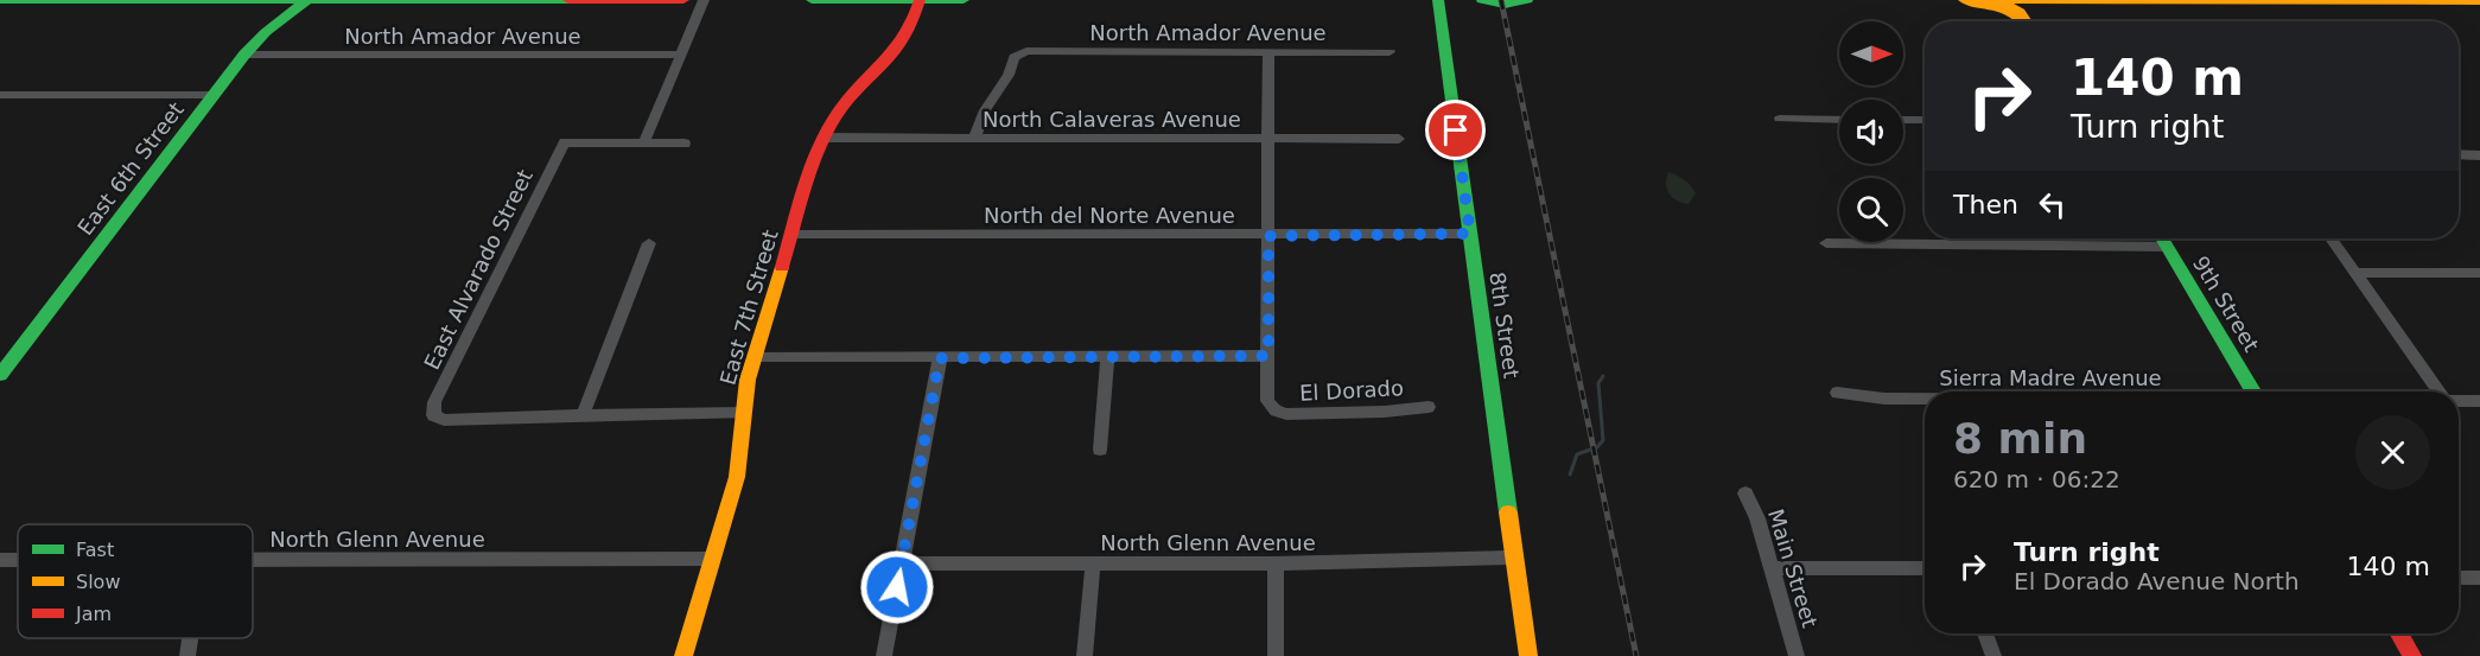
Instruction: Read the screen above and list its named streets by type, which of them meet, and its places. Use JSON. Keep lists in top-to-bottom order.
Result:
{
  "streets": {
    "main road": [
      "East 6th Street",
      "9th Street",
      "East 7th Street",
      "8th Street"
    ],
    "street": [
      "North Amador Avenue",
      "North Calaveras Avenue",
      "North del Norte Avenue",
      "East Alvarado Street",
      "Sierra Madre Avenue",
      "El Dorado",
      "North Glenn Avenue",
      "Main Street"
    ]
  },
  "crossings": [
    ["North Amador Avenue", "North Calaveras Avenue"],
    ["North Amador Avenue", "East 6th Street"],
    ["North Calaveras Avenue", "East 7th Street"],
    ["North del Norte Avenue", "East 7th Street"],
    ["North del Norte Avenue", "8th Street"],
    ["East 7th Street", "North Glenn Avenue"],
    ["8th Street", "North Glenn Avenue"]
  ],
  "legend": ["Fast", "Slow", "Jam"],
  "north": "right",
  "page": {
    "turn": ["140 m", "Turn right"],
    "then": "Then",
    "heading": ["8 min", "620 m · 06:22"],
    "list": [
      {
        "name": "Turn right",
        "note": "El Dorado Avenue North",
        "value": "140 m"
      }
    ]
  }
}
